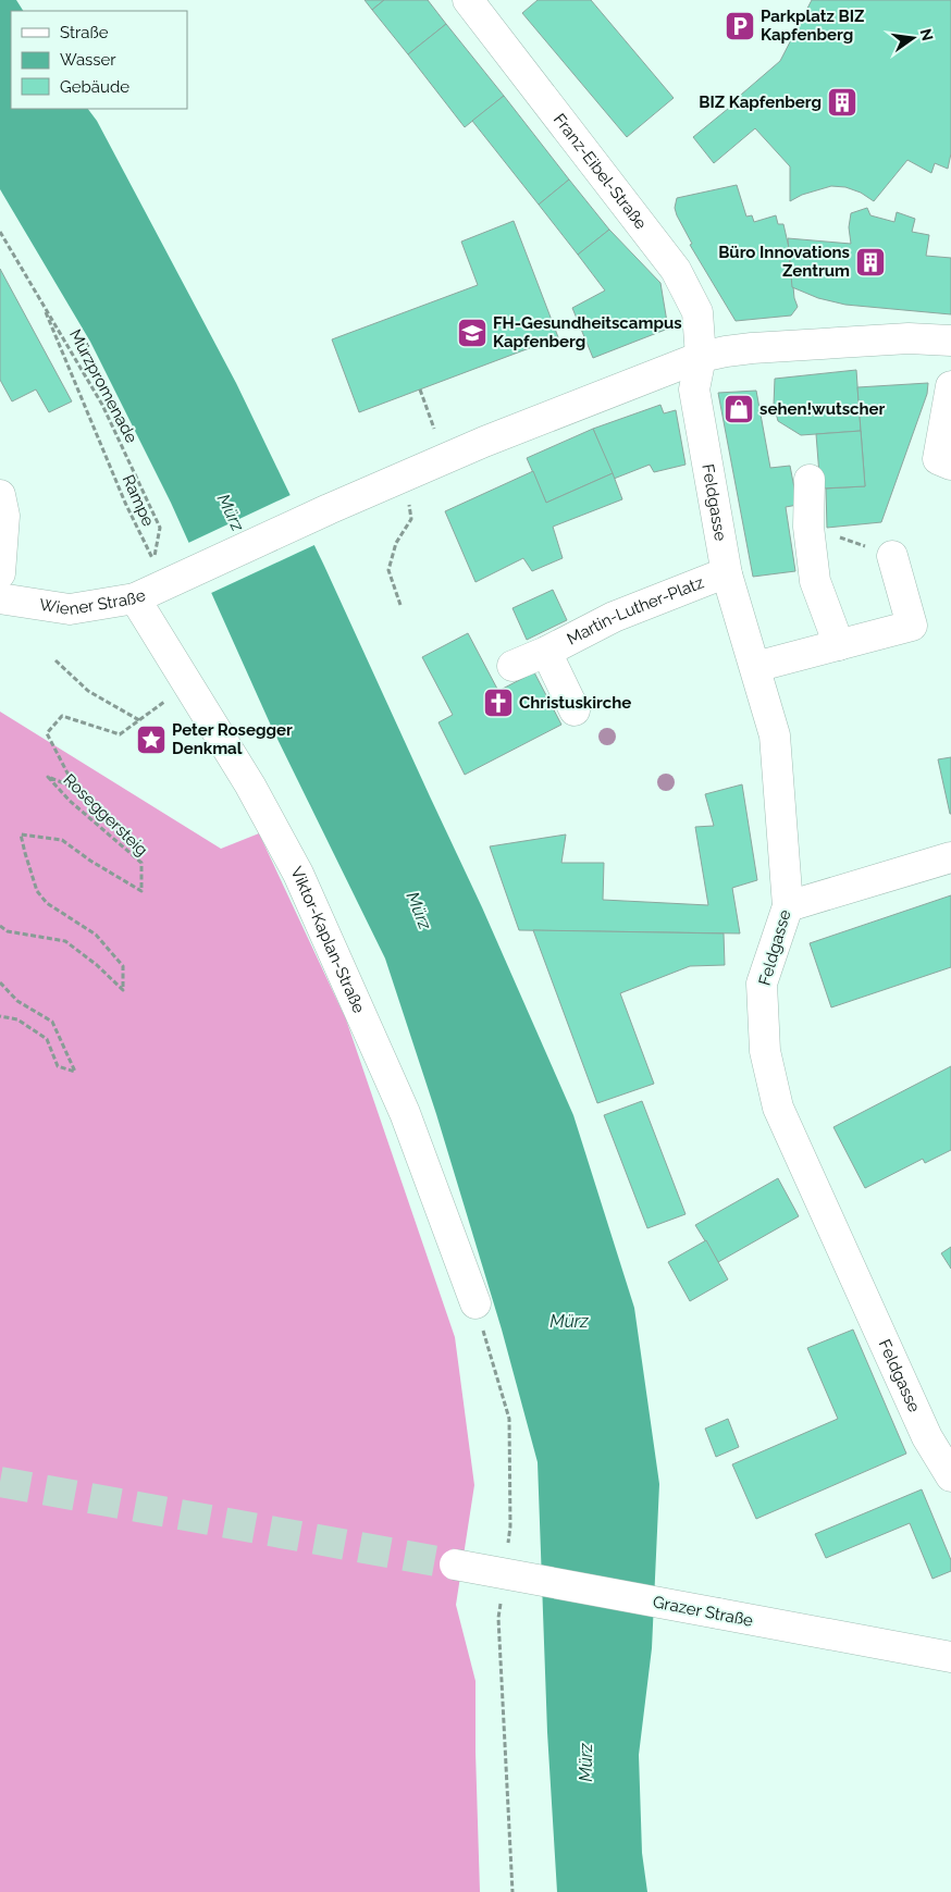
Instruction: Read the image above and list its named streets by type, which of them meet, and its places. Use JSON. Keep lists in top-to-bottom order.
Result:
{
  "streets": {
    "main road": [
      "Franz-Eibel-Straße",
      "Feldgasse",
      "Wiener Straße",
      "Martin-Luther-Platz",
      "Viktor-Kaplan-Straße",
      "Grazer Straße"
    ],
    "path": ["Mürzpromenade", "Rampe", "Roseggersteig"]
  },
  "crossings": [
    ["Franz-Eibel-Straße", "Feldgasse"],
    ["Franz-Eibel-Straße", "Wiener Straße"],
    ["Mürzpromenade", "Rampe"],
    ["Feldgasse", "Wiener Straße"],
    ["Feldgasse", "Martin-Luther-Platz"],
    ["Wiener Straße", "Viktor-Kaplan-Straße"]
  ],
  "water": ["Mürz"],
  "places": {
    "parking": ["Parkplatz BIZ Kapfenberg"],
    "building": ["BIZ Kapfenberg", "Büro Innovations Zentrum"],
    "school or university": ["FH-Gesundheitscampus Kapfenberg"],
    "shop": ["sehen!wutscher"],
    "church": ["Christuskirche"],
    "place": ["Peter Rosegger Denkmal"]
  },
  "legend": ["Straße", "Wasser", "Gebäude"],
  "north": "right"
}
